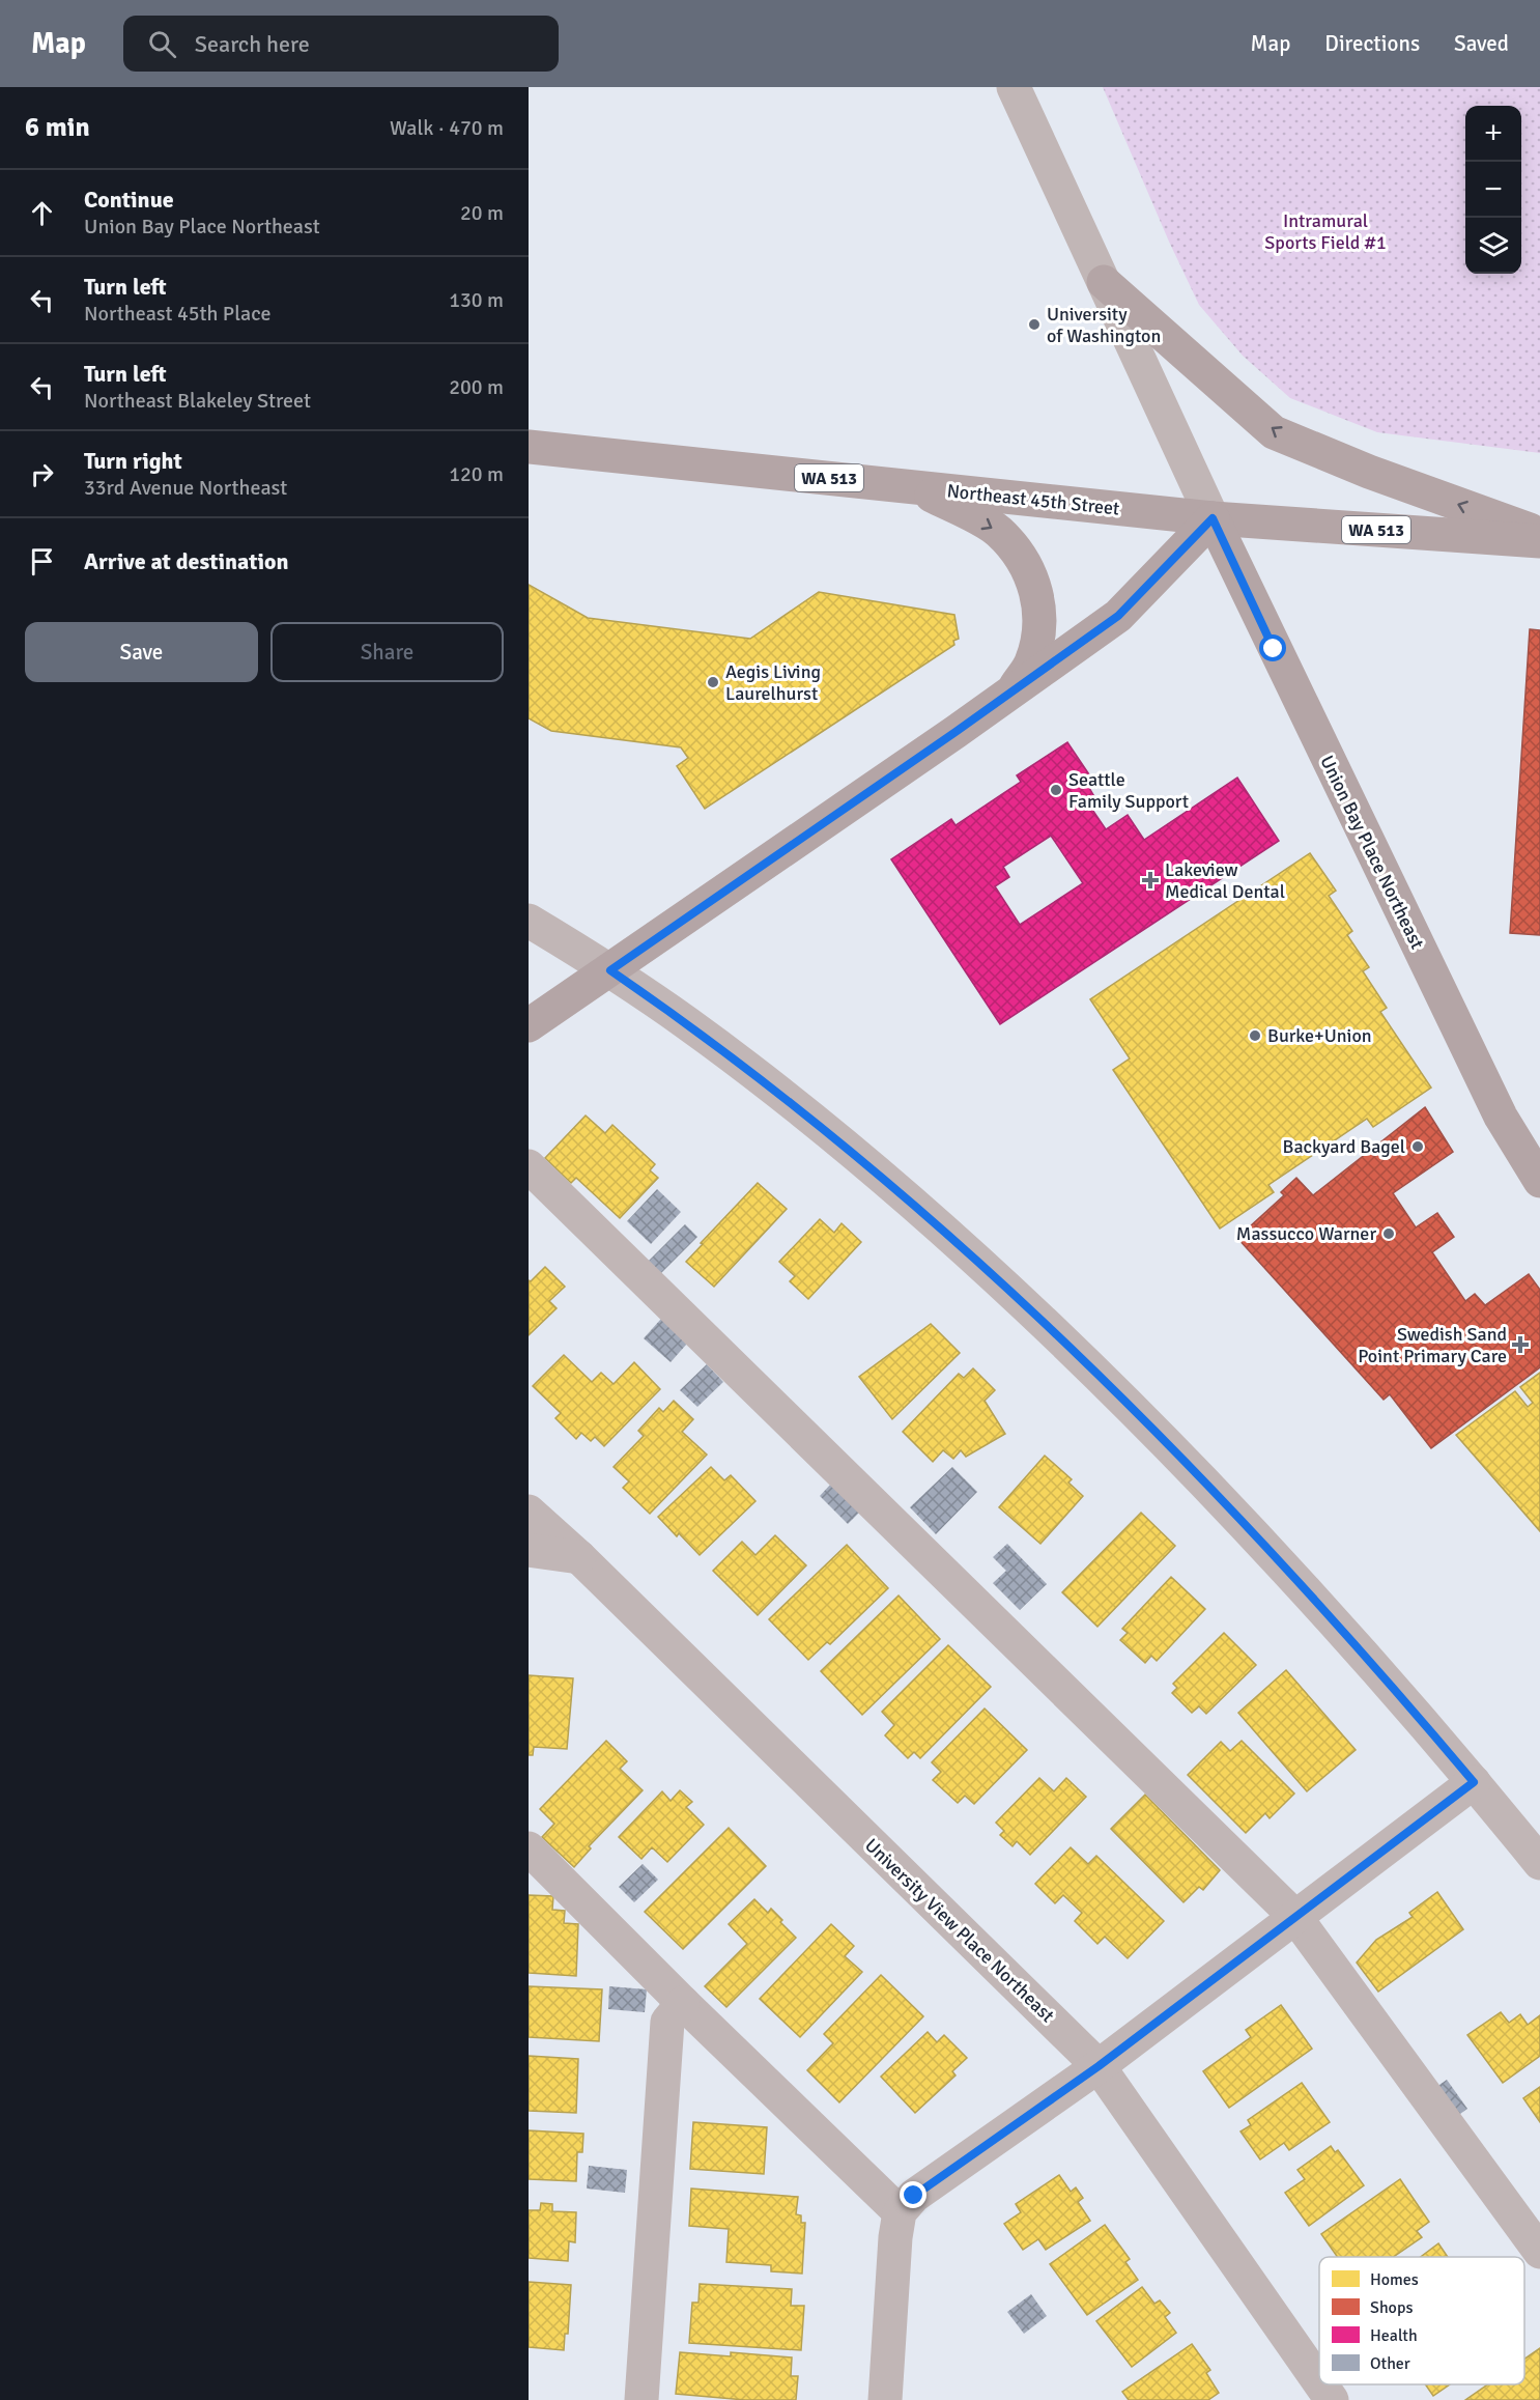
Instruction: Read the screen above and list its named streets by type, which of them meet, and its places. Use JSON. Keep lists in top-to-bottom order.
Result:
{
  "streets": {
    "main road": ["WA 513", "Northeast 45th Street", "Union Bay Place Northeast"],
    "street": ["University View Place Northeast"]
  },
  "crossings": [
    ["Northeast 45th Street", "Union Bay Place Northeast"]
  ],
  "parks": ["Intramural Sports Field #1"],
  "places": {
    "other": [
      "University of Washington",
      "Aegis Living Laurelhurst",
      "Seattle Family Support",
      "Burke+Union",
      "Backyard Bagel",
      "Massucco Warner"
    ],
    "health": ["Lakeview Medical Dental", "Swedish Sand Point Primary Care"]
  },
  "legend": [
    "Homes",
    "Shops",
    "Health",
    "Other"
  ],
  "page": {
    "header": "Map",
    "search": "Search here",
    "nav": ["Map", "Directions", "Saved"],
    "heading": ["6 min", "Walk · 470 m"],
    "map_buttons": ["+", "−"],
    "list": [
      ["Continue", "Union Bay Place Northeast", "20 m"],
      ["Turn left", "Northeast 45th Place", "130 m"],
      ["Turn left", "Northeast Blakeley Street", "200 m"],
      ["Turn right", "33rd Avenue Northeast", "120 m"],
      "Arrive at destination"
    ],
    "buttons": ["Save", "Share"]
  }
}
